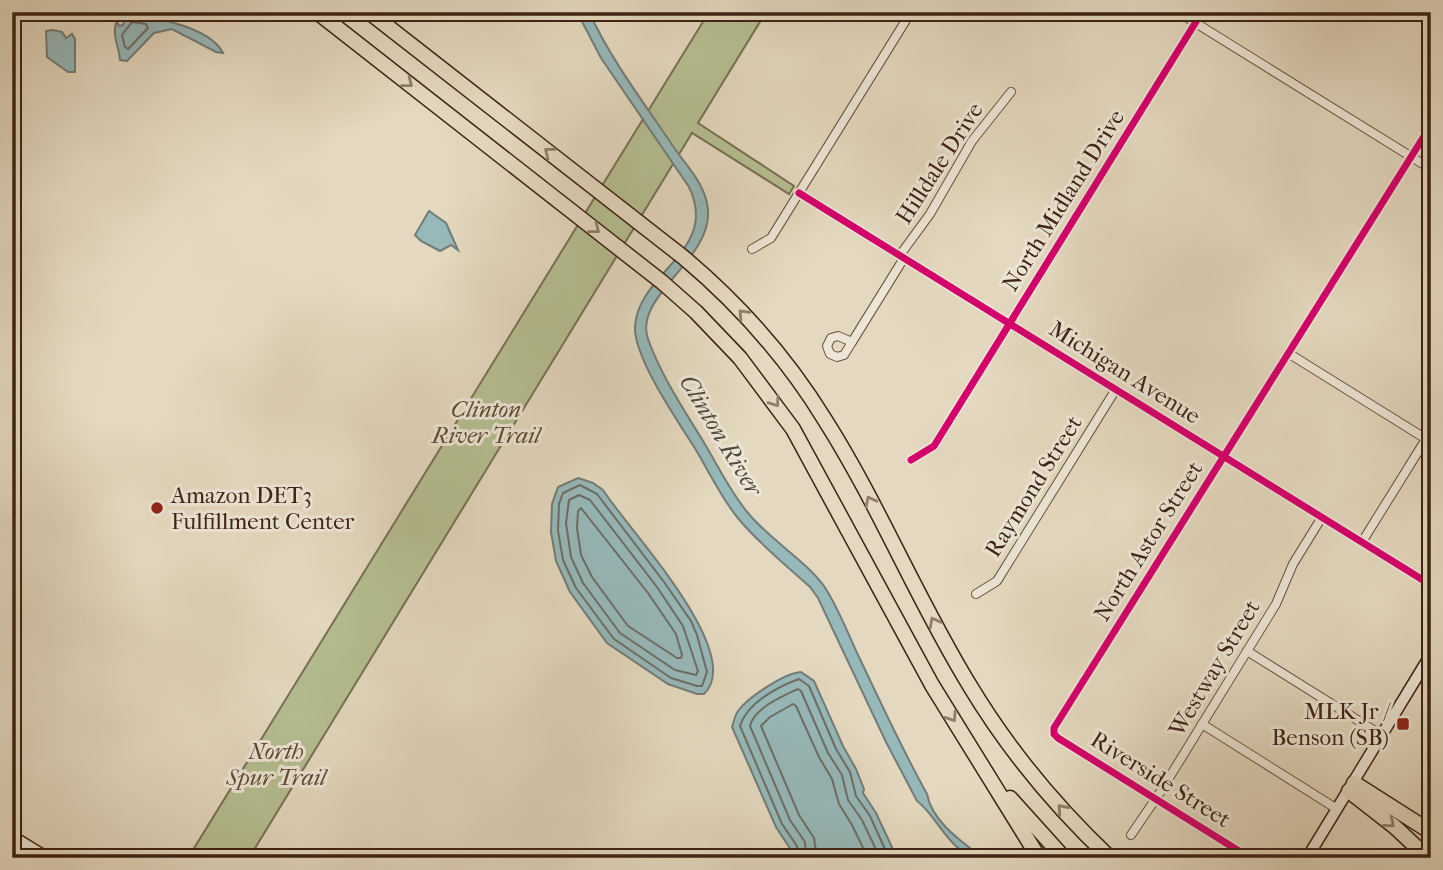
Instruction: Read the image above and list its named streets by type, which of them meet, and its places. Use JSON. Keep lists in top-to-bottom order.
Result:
{
  "streets": {
    "street": [
      "Hilldale Drive",
      "North Midland Drive",
      "Michigan Avenue",
      "Raymond Street",
      "North Astor Street",
      "Westway Street",
      "Riverside Street"
    ]
  },
  "crossings": [
    ["Hilldale Drive", "Michigan Avenue"],
    ["North Midland Drive", "Michigan Avenue"],
    ["Michigan Avenue", "Raymond Street"],
    ["Michigan Avenue", "North Astor Street"],
    ["Michigan Avenue", "Westway Street"],
    ["North Astor Street", "Riverside Street"],
    ["Westway Street", "Riverside Street"]
  ],
  "water": ["Clinton River"],
  "parks": ["Clinton River Trail", "North Spur Trail"],
  "places": {
    "other": ["Amazon DET3 Fulfillment Center"],
    "transit": ["MLK Jr / Benson (SB)"]
  }
}
